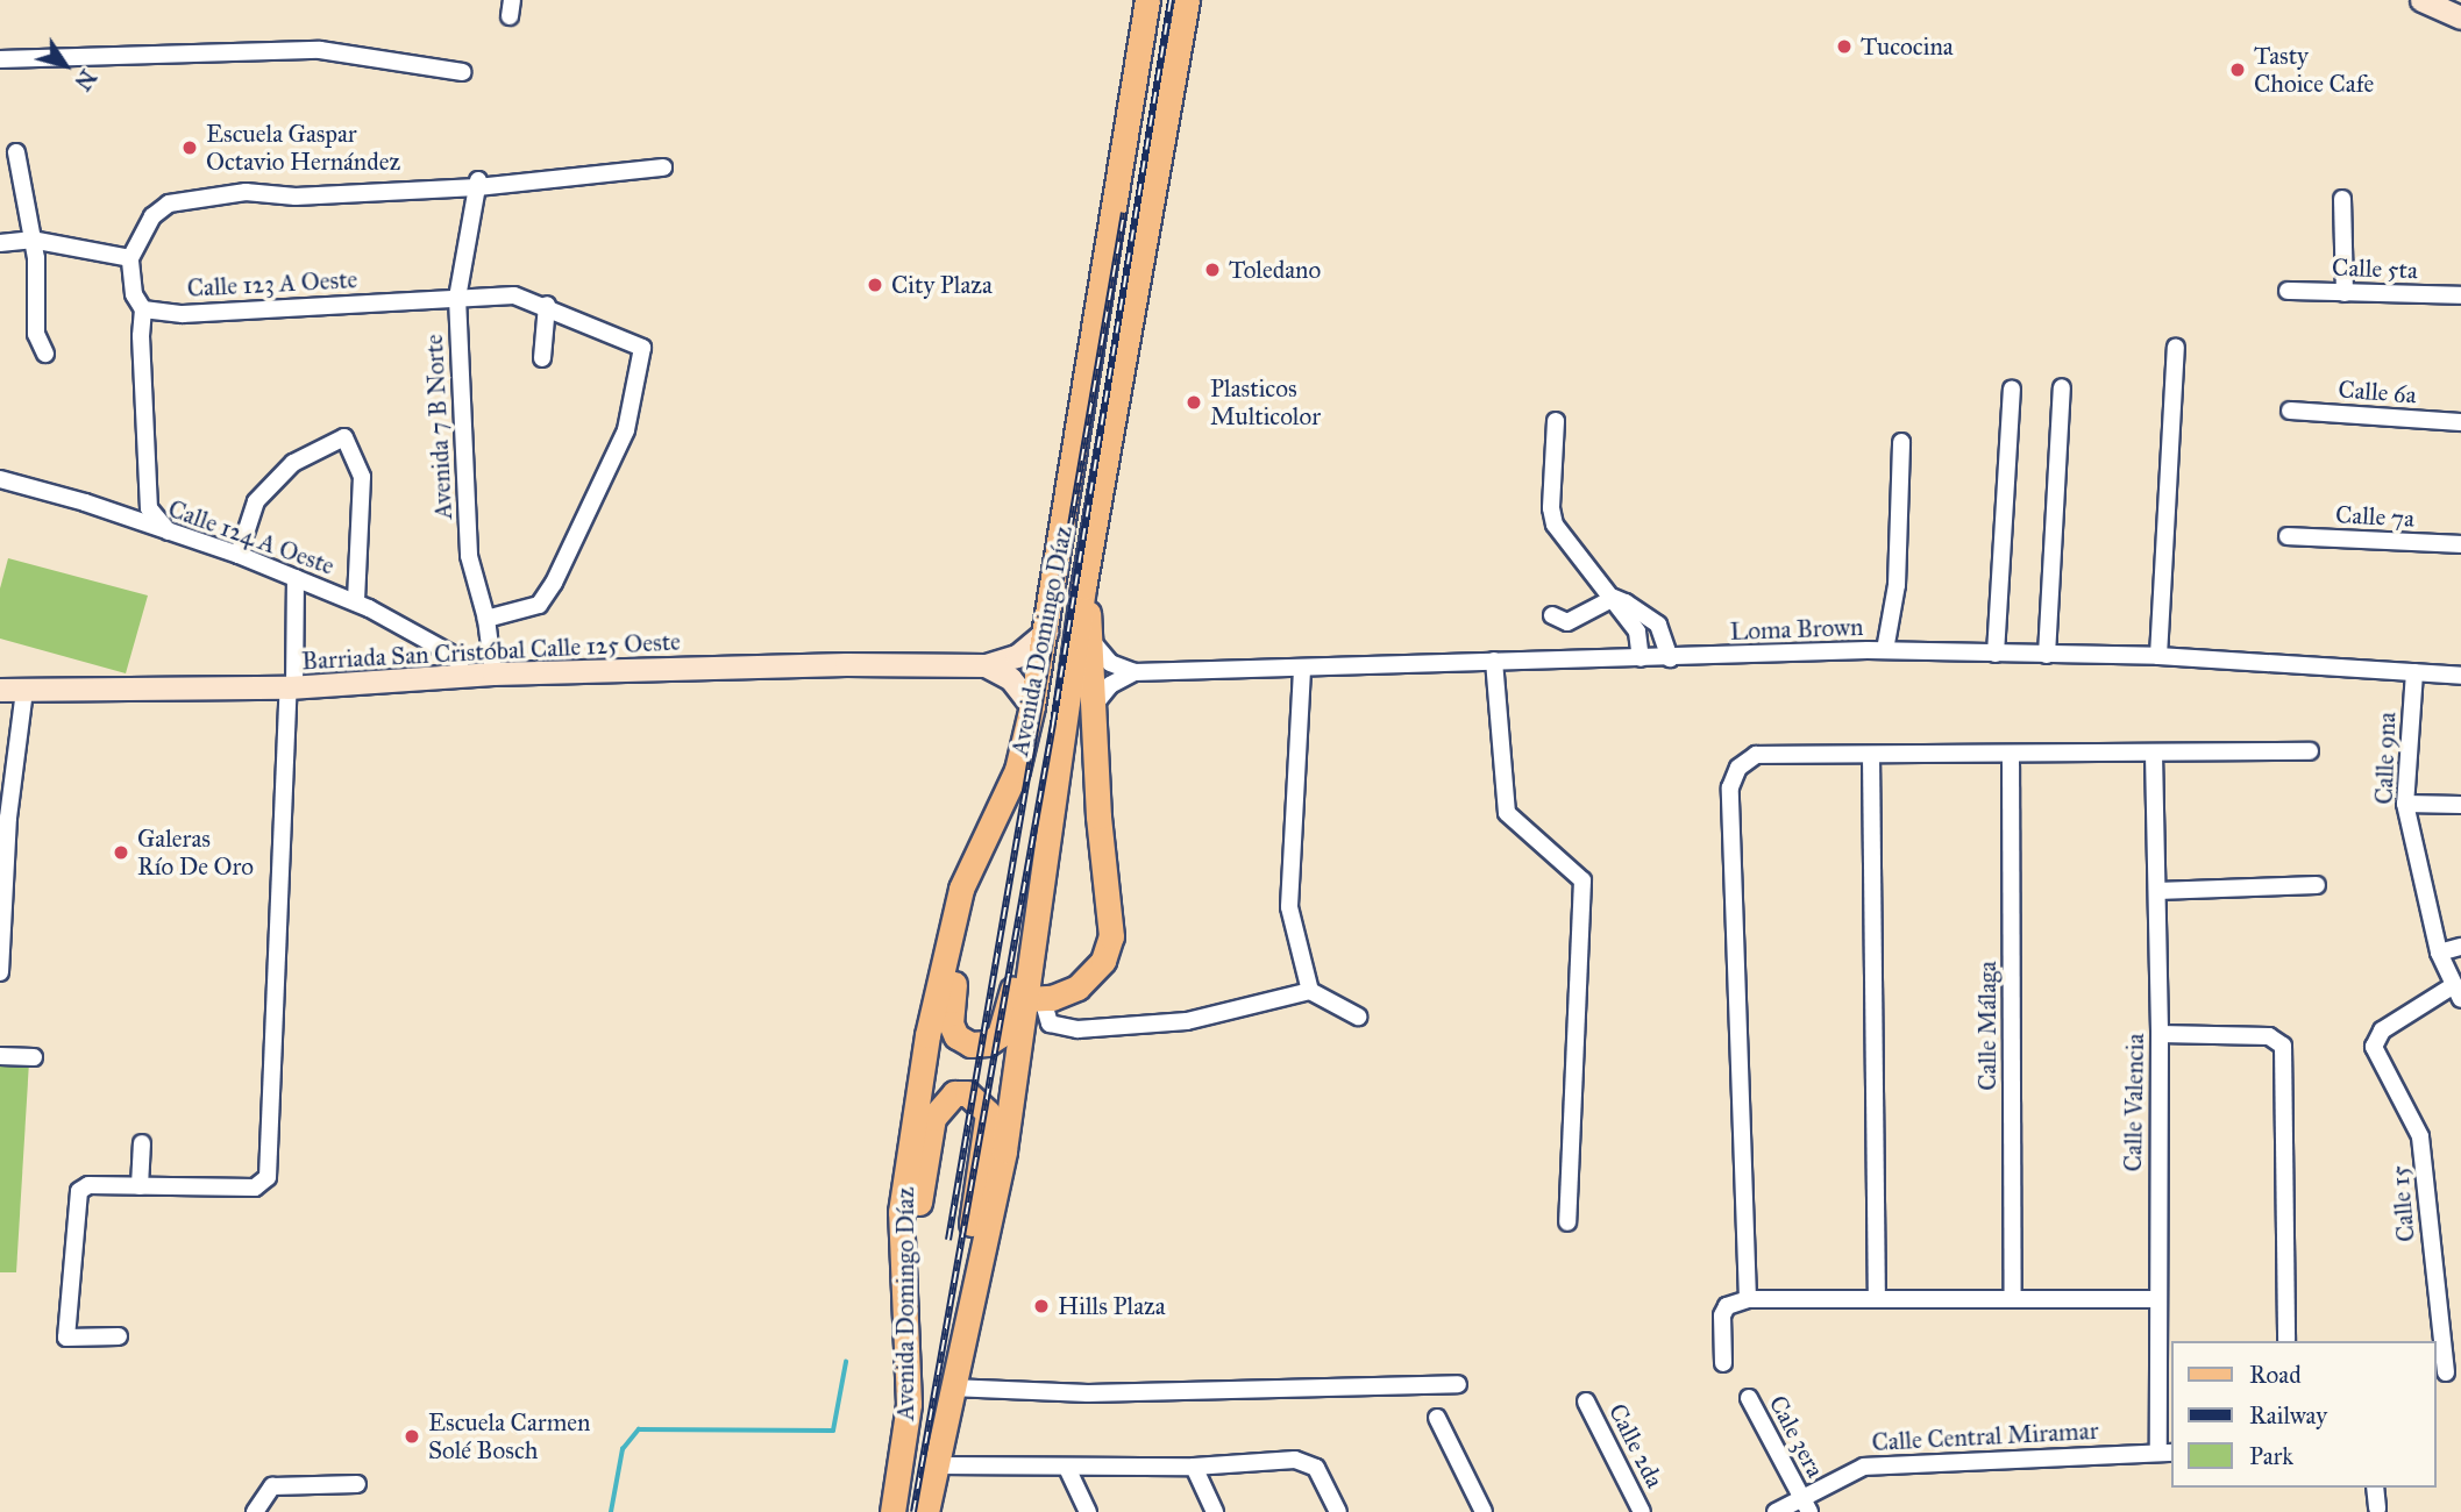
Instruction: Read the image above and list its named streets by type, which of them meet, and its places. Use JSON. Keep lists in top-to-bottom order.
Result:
{
  "streets": {
    "main road": ["Avenida Domingo Díaz"],
    "street": [
      "Calle 5ta",
      "Calle 123 A Oeste",
      "Calle 6a",
      "Avenida 7 B Norte",
      "Calle 7a",
      "Calle 124 A Oeste",
      "Loma Brown",
      "Barriada San Cristóbal Calle 125 Oeste",
      "Calle 9na",
      "Calle Málaga",
      "Calle Valencia",
      "Calle 15",
      "Cale 3era",
      "Calle Central Miramar",
      "Calle 2da"
    ]
  },
  "crossings": [
    ["Calle 123 A Oeste", "Avenida 7 B Norte"],
    ["Avenida 7 B Norte", "Barriada San Cristóbal Calle 125 Oeste"],
    ["Calle 124 A Oeste", "Barriada San Cristóbal Calle 125 Oeste"],
    ["Loma Brown", "Calle 9na"],
    ["Avenida Domingo Díaz", "Barriada San Cristóbal Calle 125 Oeste"],
    ["Calle 9na", "Calle 15"],
    ["Calle Valencia", "Calle Central Miramar"],
    ["Cale 3era", "Calle Central Miramar"]
  ],
  "places": [
    "Tucocina",
    "Tasty Choice Cafe",
    "Escuela Gaspar Octavio Hernández",
    "Toledano",
    "City Plaza",
    "Plasticos Multicolor",
    "Galeras Río De Oro",
    "Hills Plaza",
    "Escuela Carmen Solé Bosch"
  ],
  "legend": ["Road", "Railway", "Park"],
  "north": "bottom right"
}
